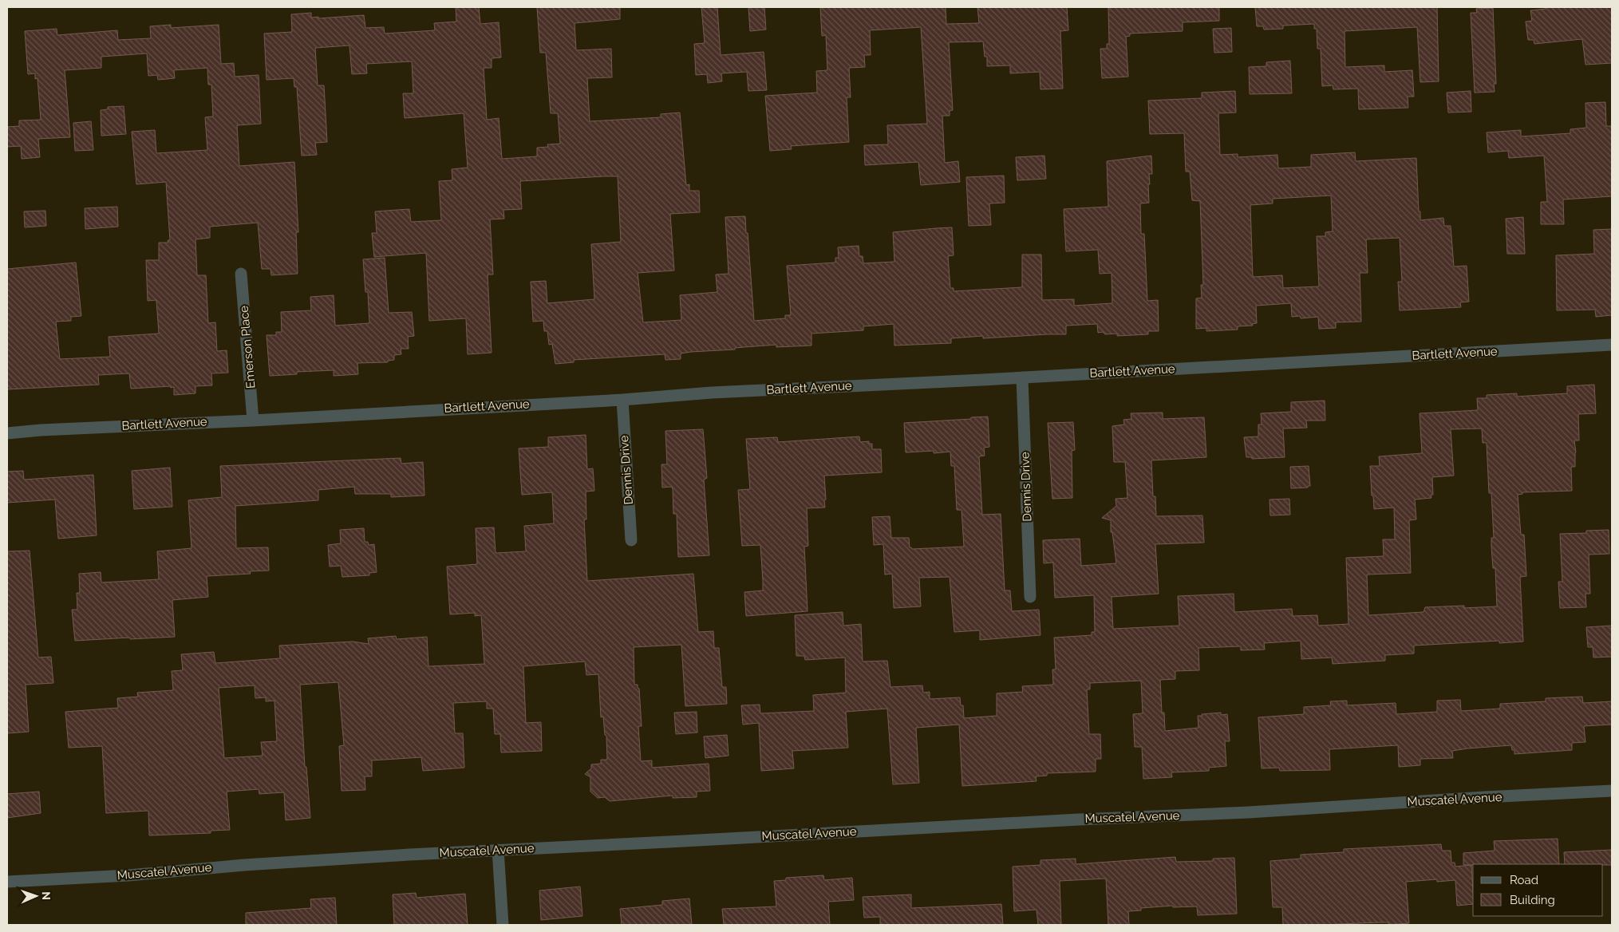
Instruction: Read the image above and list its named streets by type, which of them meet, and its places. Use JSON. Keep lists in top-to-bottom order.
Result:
{
  "streets": {
    "street": [
      "Emerson Place",
      "Bartlett Avenue",
      "Dennis Drive",
      "Muscatel Avenue"
    ]
  },
  "crossings": [
    ["Emerson Place", "Bartlett Avenue"],
    ["Bartlett Avenue", "Dennis Drive"]
  ],
  "legend": ["Road", "Building"],
  "north": "right"
}
